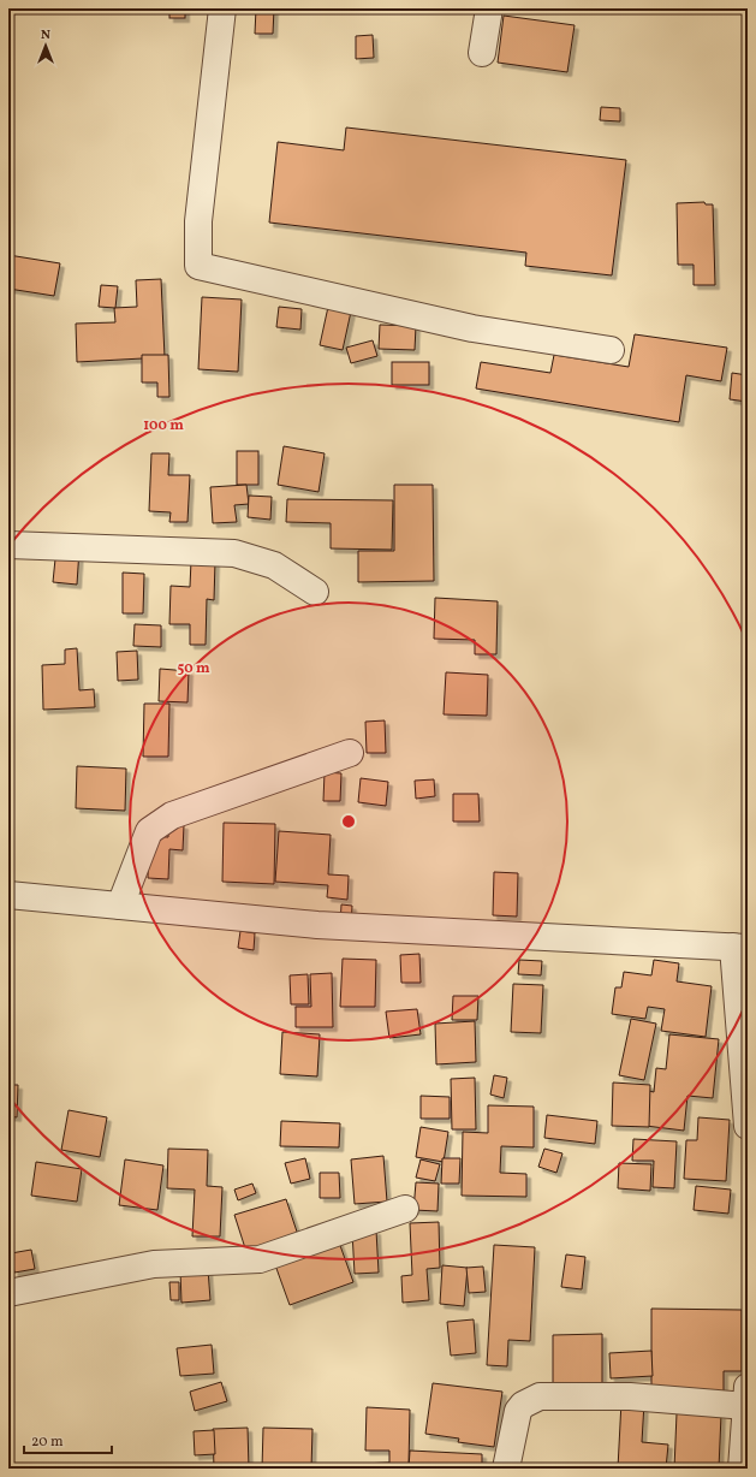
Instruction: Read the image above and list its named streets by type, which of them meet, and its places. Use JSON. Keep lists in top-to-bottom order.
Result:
{
  "scale_bar": "20 m",
  "north": "top",
  "rings": ["100 m", "50 m"]
}
